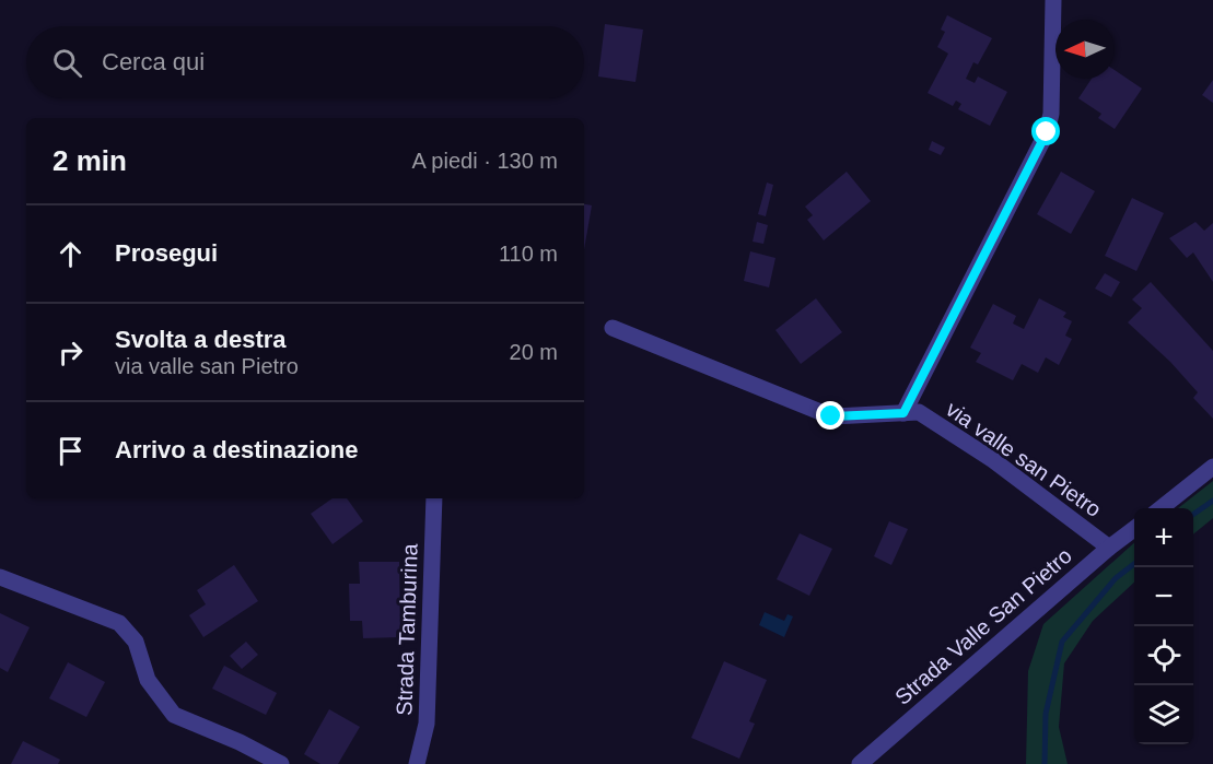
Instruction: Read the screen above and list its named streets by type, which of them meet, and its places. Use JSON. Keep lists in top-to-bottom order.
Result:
{
  "streets": {
    "street": ["via valle san Pietro", "Strada Valle San Pietro", "Strada Tamburina"]
  },
  "crossings": [
    ["via valle san Pietro", "Strada Valle San Pietro"]
  ],
  "north": "left",
  "page": {
    "search": "Cerca qui",
    "heading": ["2 min", "A piedi · 130 m"],
    "list": [
      ["Prosegui", "110 m"],
      ["Svolta a destra", "via valle san Pietro", "20 m"],
      "Arrivo a destinazione"
    ],
    "map_buttons": ["+", "−"]
  }
}
